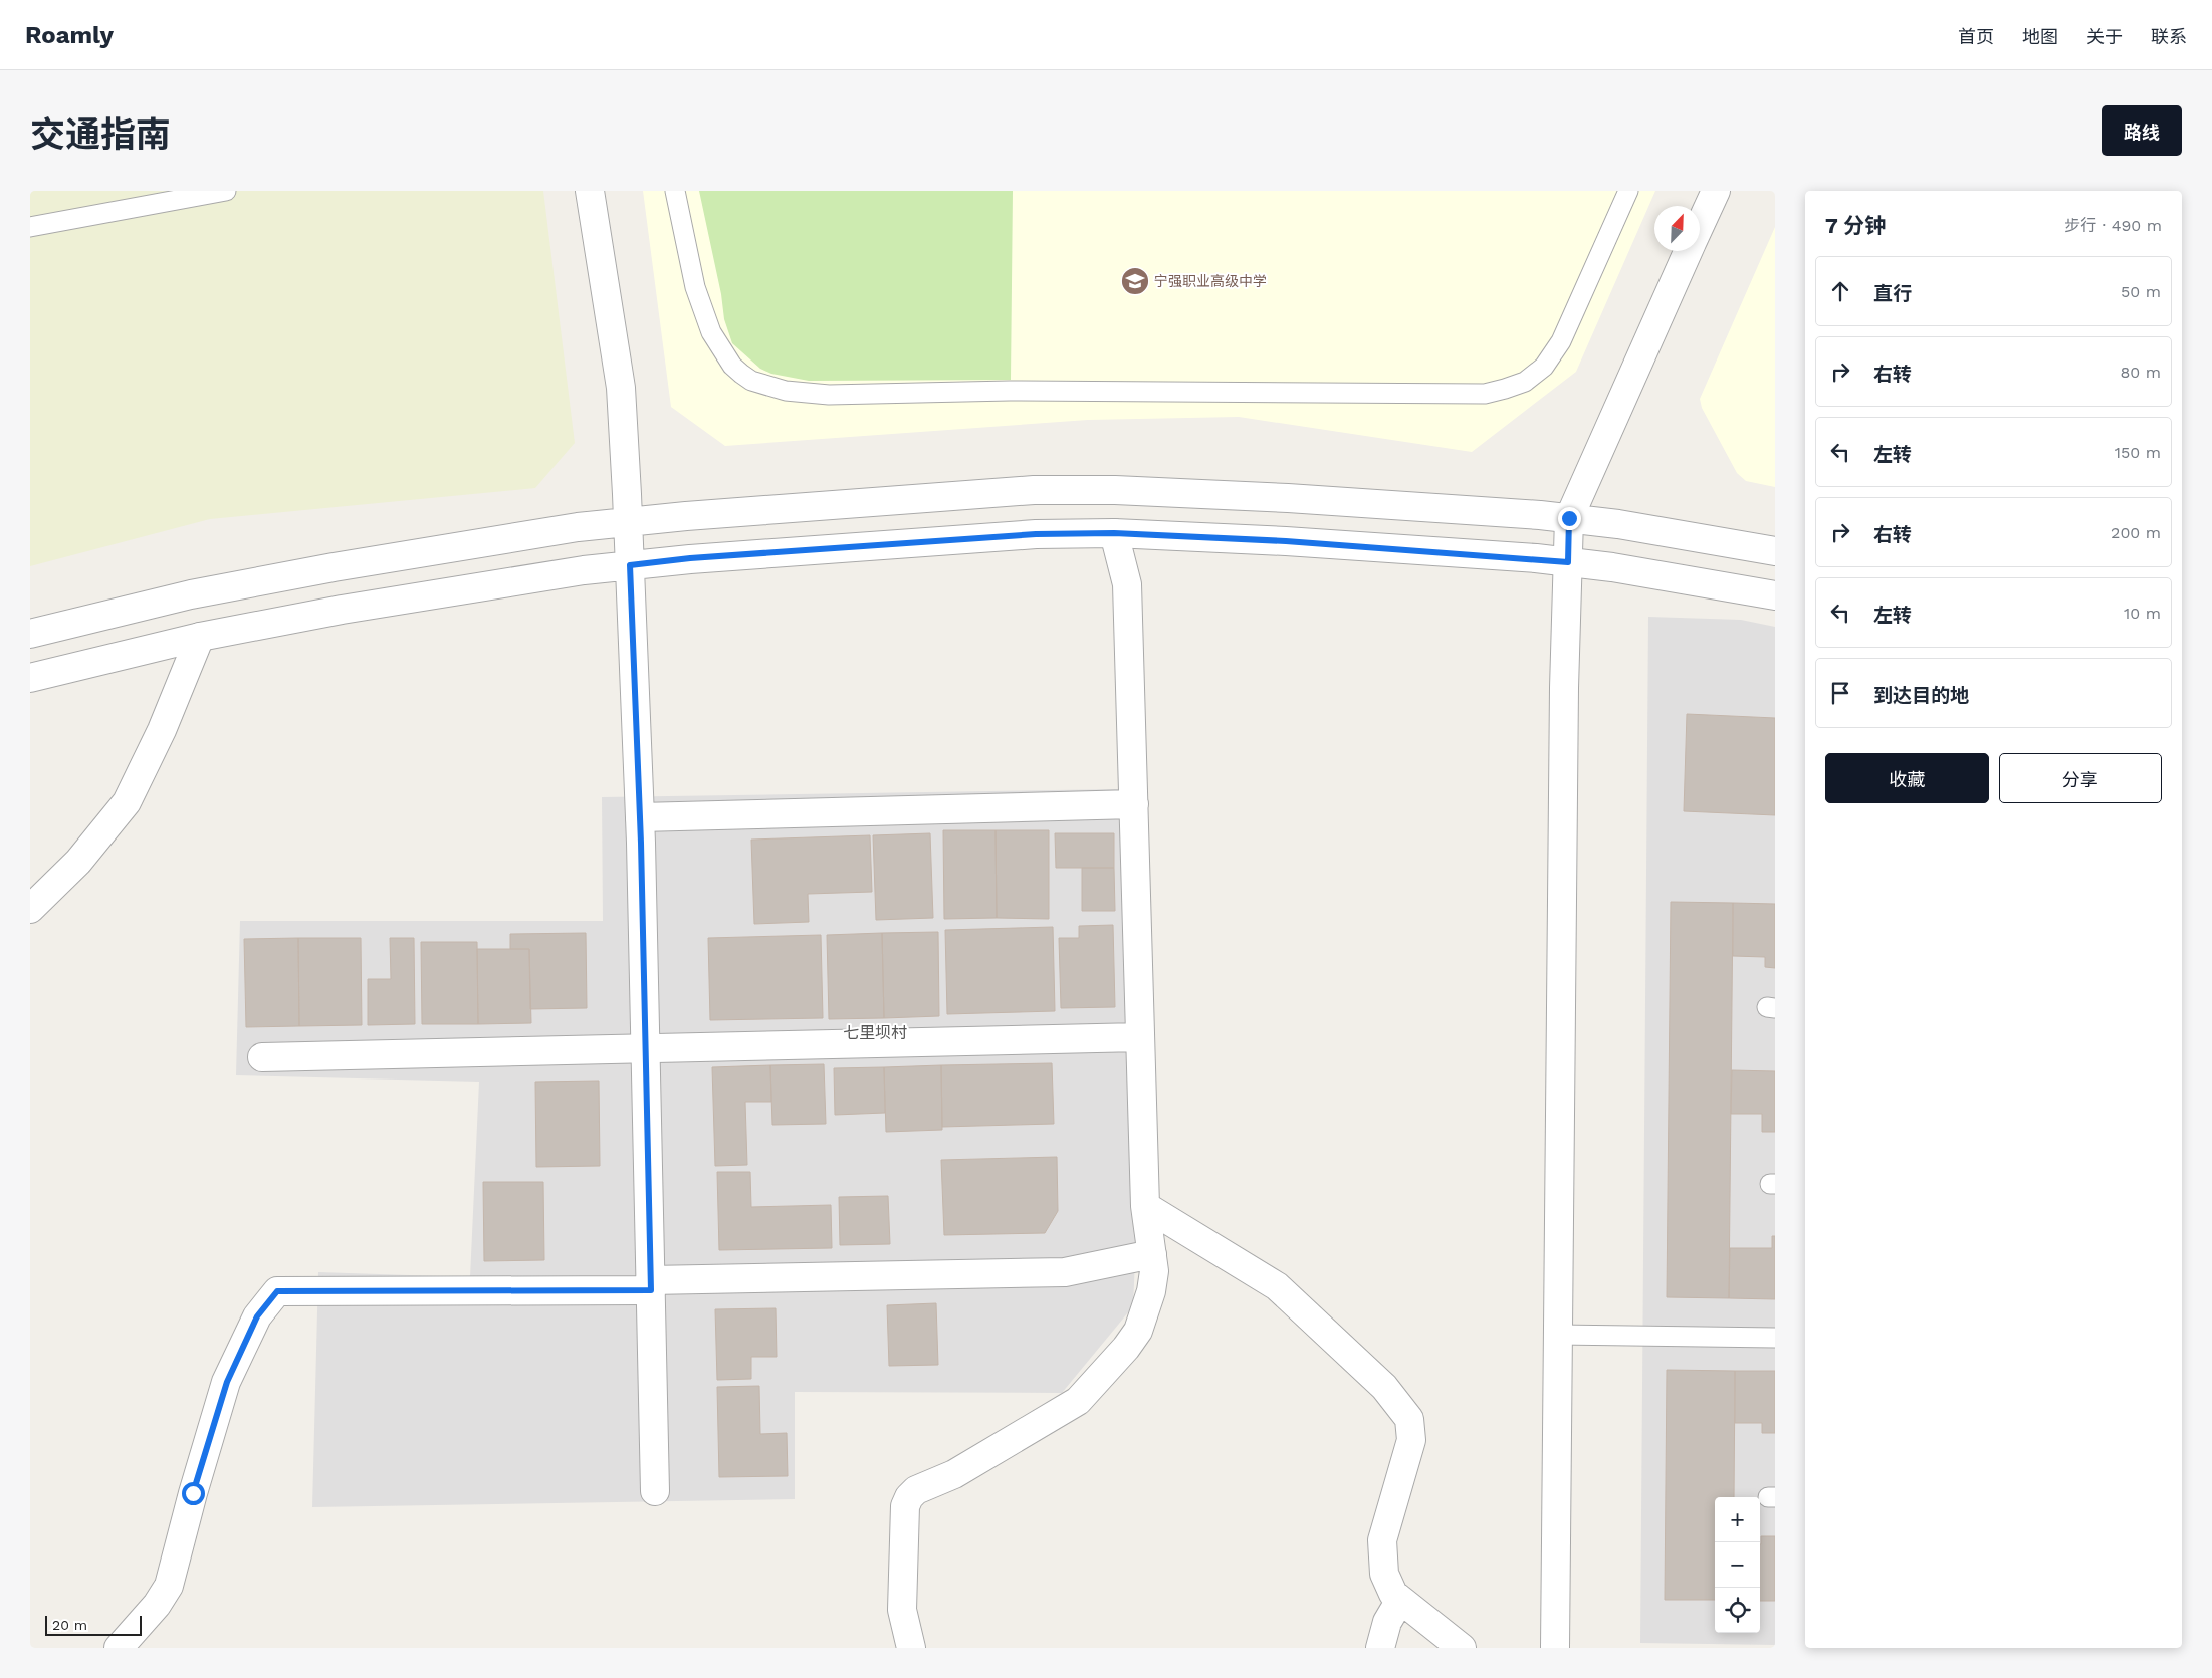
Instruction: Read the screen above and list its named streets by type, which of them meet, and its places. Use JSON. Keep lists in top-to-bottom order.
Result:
{
  "districts": ["七里坝村"],
  "places": {
    "school or university": ["宁强职业高级中学"]
  },
  "scale_bar": "20 m",
  "north": "top right",
  "page": {
    "header": "Roamly",
    "nav": [
      "首页",
      "地图",
      "关于",
      "联系"
    ],
    "title": "交通指南",
    "buttons": [
      "路线",
      ["收藏", "分享"]
    ],
    "heading": ["7 分钟", "步行 · 490 m"],
    "list": [
      ["直行", "50 m"],
      ["右转", "80 m"],
      ["左转", "150 m"],
      ["右转", "200 m"],
      ["左转", "10 m"],
      "到达目的地"
    ],
    "map_buttons": ["+", "−"],
    "scale": "20 m"
  }
}
